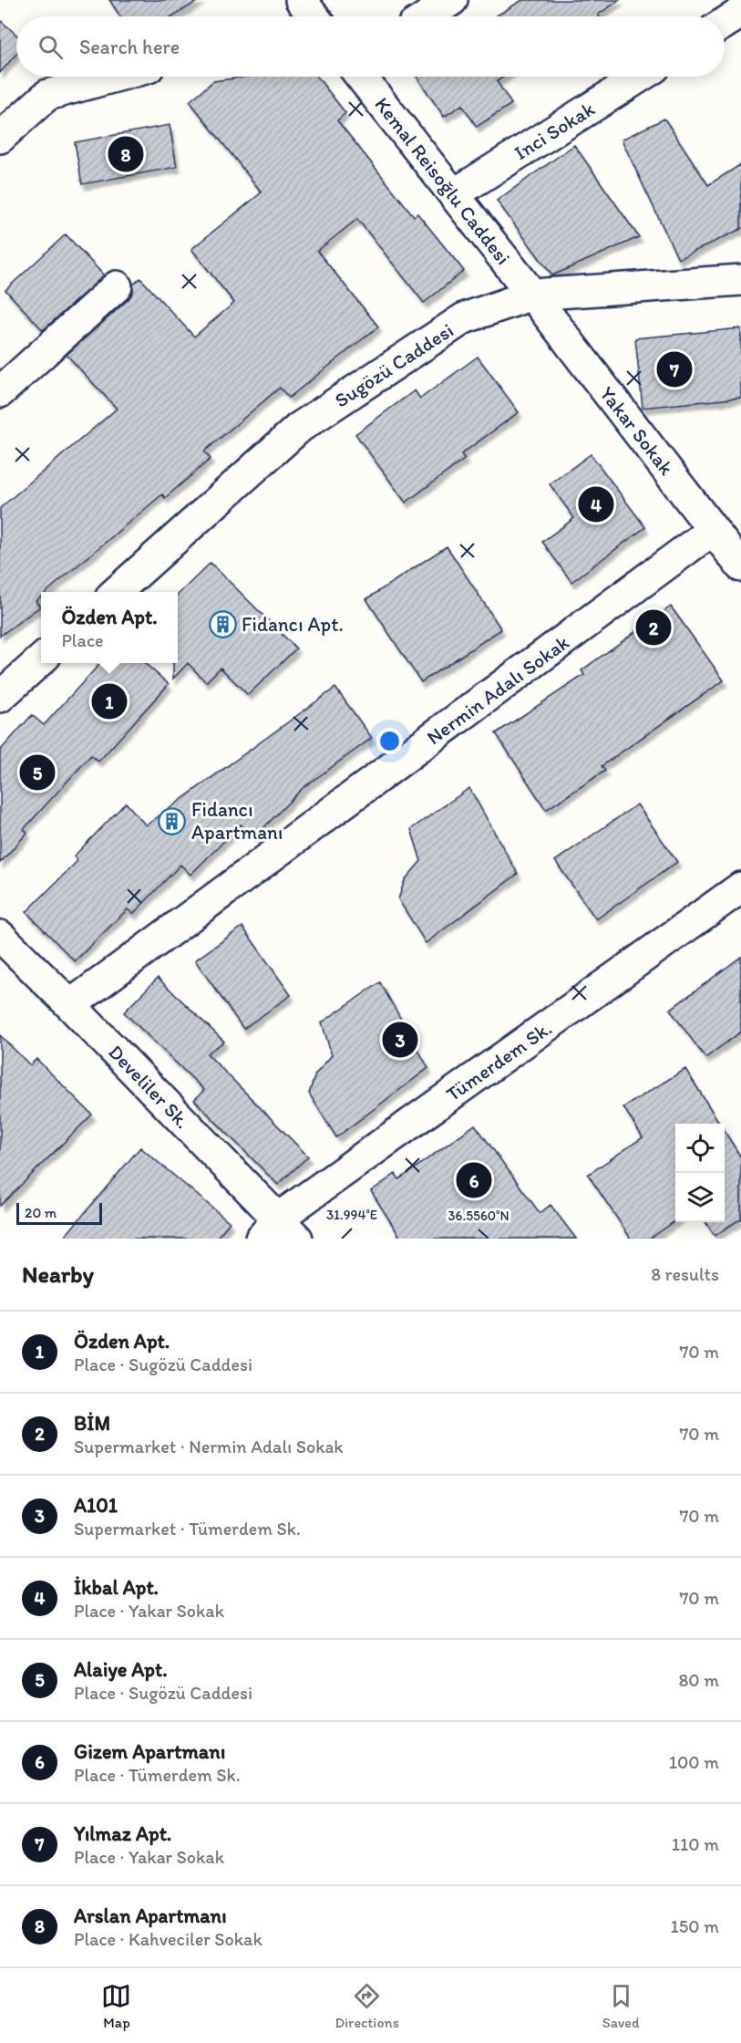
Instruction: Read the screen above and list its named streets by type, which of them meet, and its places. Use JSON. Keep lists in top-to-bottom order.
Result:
{
  "streets": {
    "street": [
      "Inci Sokak",
      "Kemal Reisoğlu Caddesi",
      "Sugözü Caddesi",
      "Yakar Sokak",
      "Nermin Adalı Sokak",
      "Tümerdem Sk.",
      "Develiler Sk."
    ]
  },
  "crossings": [
    ["Inci Sokak", "Kemal Reisoğlu Caddesi"],
    ["Kemal Reisoğlu Caddesi", "Sugözü Caddesi"],
    ["Kemal Reisoğlu Caddesi", "Yakar Sokak"],
    ["Sugözü Caddesi", "Yakar Sokak"],
    ["Yakar Sokak", "Nermin Adalı Sokak"],
    ["Nermin Adalı Sokak", "Develiler Sk."],
    ["Tümerdem Sk.", "Develiler Sk."]
  ],
  "places": {
    "building": ["Fidancı Apt.", "Fidancı Apartmanı"]
  },
  "scale_bar": "20 m",
  "page": {
    "search": "Search here",
    "pins": [
      "8",
      "7",
      "4",
      "2",
      "1",
      "5",
      "3",
      "6"
    ],
    "popup": ["Özden Apt.", "Place"],
    "scale": "20 m",
    "heading": ["Nearby", "8 results"],
    "list": [
      {
        "mark": "1",
        "name": "Özden Apt.",
        "note": "Place · Sugözü Caddesi",
        "value": "70 m"
      },
      {
        "mark": "2",
        "name": "BİM",
        "note": "Supermarket · Nermin Adalı Sokak",
        "value": "70 m"
      },
      {
        "mark": "3",
        "name": "A101",
        "note": "Supermarket · Tümerdem Sk.",
        "value": "70 m"
      },
      {
        "mark": "4",
        "name": "İkbal Apt.",
        "note": "Place · Yakar Sokak",
        "value": "70 m"
      },
      {
        "mark": "5",
        "name": "Alaiye Apt.",
        "note": "Place · Sugözü Caddesi",
        "value": "80 m"
      },
      {
        "mark": "6",
        "name": "Gizem Apartmanı",
        "note": "Place · Tümerdem Sk.",
        "value": "100 m"
      },
      {
        "mark": "7",
        "name": "Yılmaz Apt.",
        "note": "Place · Yakar Sokak",
        "value": "110 m"
      },
      {
        "mark": "8",
        "name": "Arslan Apartmanı",
        "note": "Place · Kahveciler Sokak",
        "value": "150 m"
      }
    ],
    "nav": ["Map", "Directions", "Saved"]
  },
  "coordinates": ["31.994°E", "36.5560°N"]
}
